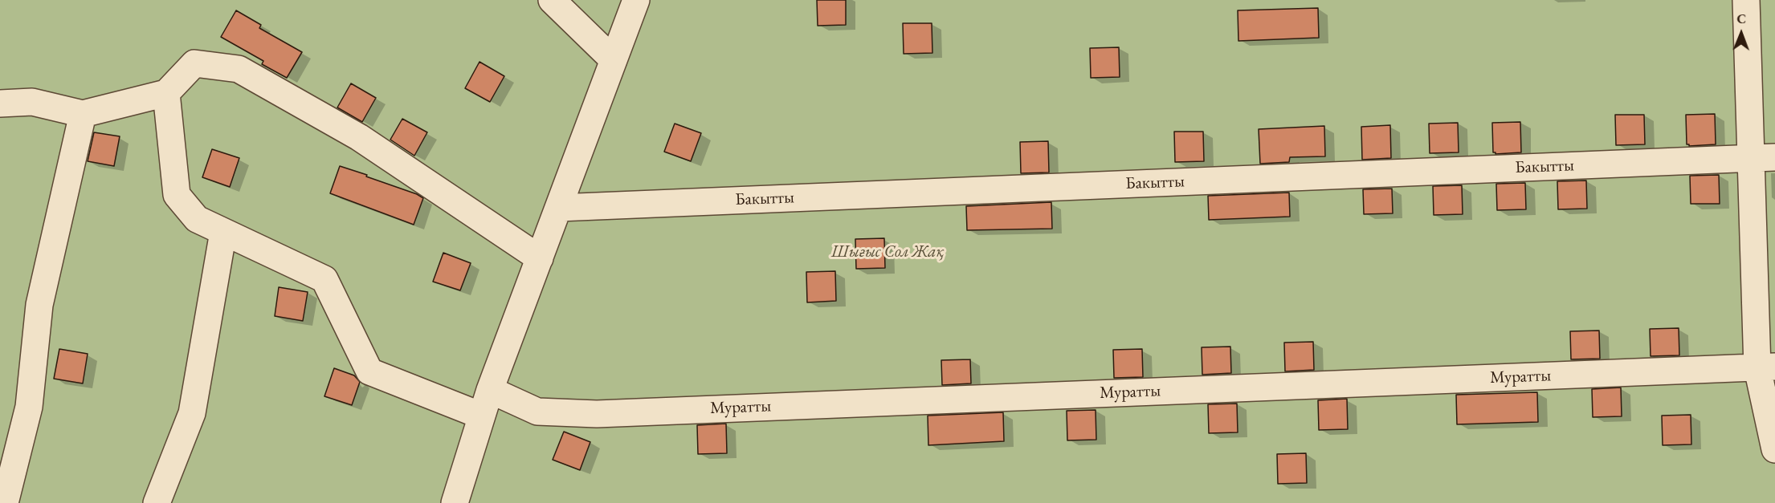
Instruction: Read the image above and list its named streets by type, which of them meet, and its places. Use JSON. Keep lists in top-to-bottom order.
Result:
{
  "streets": {
    "street": ["Бакытты", "Муратты"]
  },
  "parks": ["Шығыс Сол Жақ"],
  "north": "top"
}
